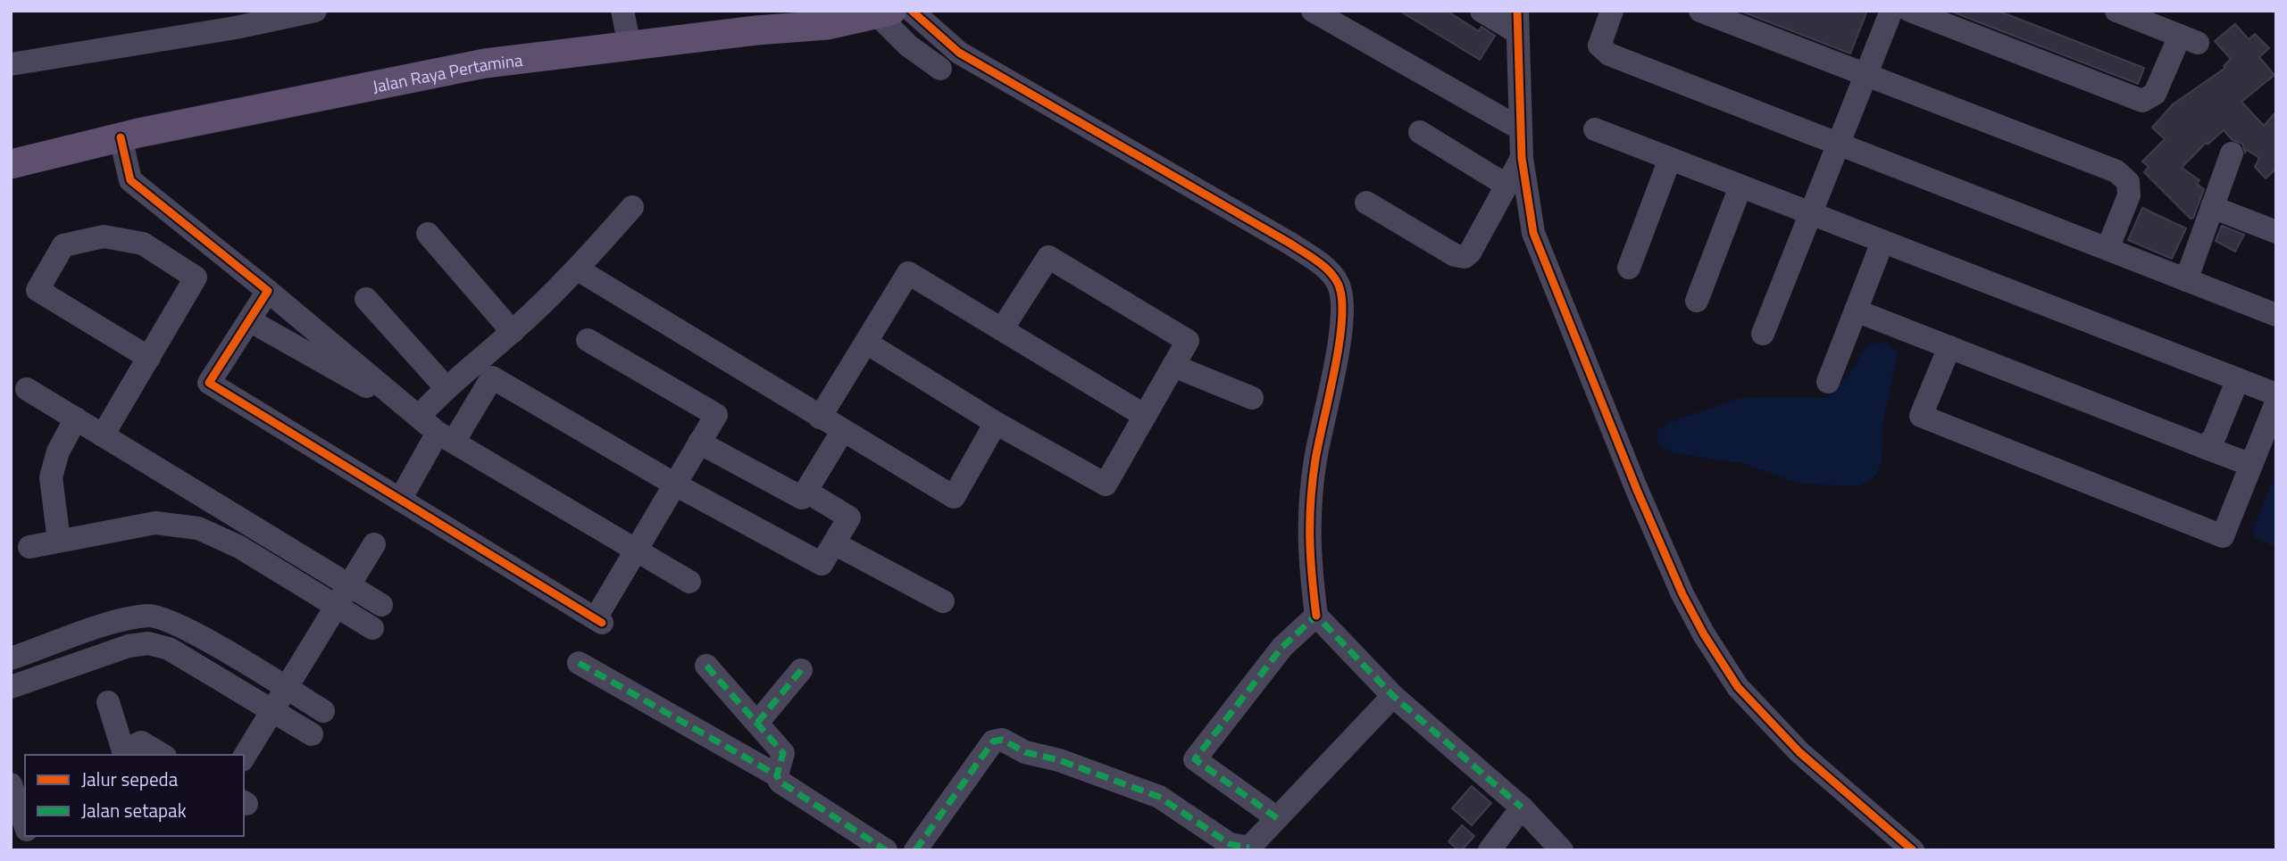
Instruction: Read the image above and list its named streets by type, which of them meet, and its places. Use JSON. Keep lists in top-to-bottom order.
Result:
{
  "streets": {
    "main road": ["Jalan Raya Pertamina"]
  },
  "legend": ["Jalur sepeda", "Jalan setapak"]
}
